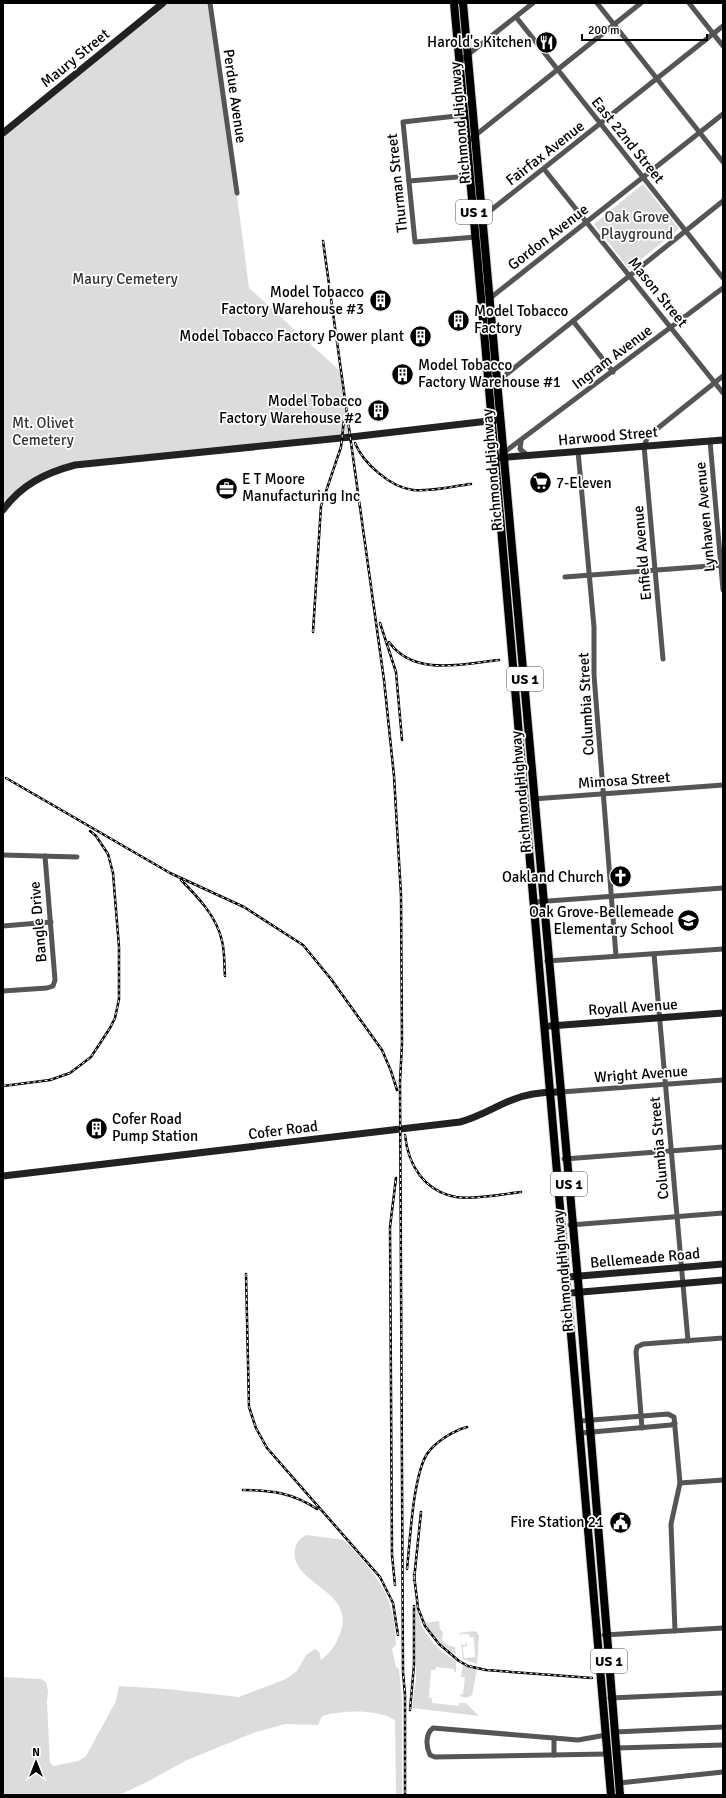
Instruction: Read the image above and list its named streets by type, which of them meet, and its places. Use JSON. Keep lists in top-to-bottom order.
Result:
{
  "streets": {
    "main road": ["Richmond Highway", "US 1"],
    "street": [
      "Maury Street",
      "Perdue Avenue",
      "East 22nd Street",
      "Fairfax Avenue",
      "Thurman Street",
      "Gordon Avenue",
      "Mason Street",
      "Ingram Avenue",
      "Harwood Street",
      "Lynhaven Avenue",
      "Enfield Avenue",
      "Columbia Street",
      "Mimosa Street",
      "Bangle Drive",
      "Royall Avenue",
      "Wright Avenue",
      "Cofer Road",
      "Bellemeade Road"
    ]
  },
  "crossings": [
    ["Richmond Highway", "Fairfax Avenue"],
    ["Richmond Highway", "Thurman Street"],
    ["Richmond Highway", "Gordon Avenue"],
    ["Richmond Highway", "Ingram Avenue"],
    ["Richmond Highway", "Harwood Street"],
    ["Richmond Highway", "Mimosa Street"],
    ["Richmond Highway", "Royall Avenue"],
    ["Richmond Highway", "Wright Avenue"],
    ["Richmond Highway", "Cofer Road"],
    ["Richmond Highway", "Bellemeade Road"],
    ["East 22nd Street", "Fairfax Avenue"],
    ["East 22nd Street", "Gordon Avenue"],
    ["Fairfax Avenue", "Mason Street"],
    ["Gordon Avenue", "Mason Street"],
    ["Mason Street", "Ingram Avenue"],
    ["Ingram Avenue", "Harwood Street"],
    ["Harwood Street", "Lynhaven Avenue"],
    ["Harwood Street", "Enfield Avenue"],
    ["Harwood Street", "Columbia Street"],
    ["Columbia Street", "Mimosa Street"],
    ["Columbia Street", "Royall Avenue"],
    ["Columbia Street", "Wright Avenue"],
    ["Columbia Street", "Bellemeade Road"],
    ["Wright Avenue", "Cofer Road"]
  ],
  "parks": ["Oak Grove Playground", "Maury Cemetery", "Mt. Olivet Cemetery"],
  "places": {
    "restaurant": ["Harold's Kitchen"],
    "building": [
      "Model Tobacco Factory Warehouse #3",
      "Model Tobacco Factory",
      "Model Tobacco Factory Power plant",
      "Model Tobacco Factory Warehouse #1",
      "Model Tobacco Factory Warehouse #2",
      "Cofer Road Pump Station"
    ],
    "supermarket": ["7-Eleven"],
    "office": ["E T Moore Manufacturing Inc"],
    "church": ["Oakland Church"],
    "school or university": ["Oak Grove-Bellemeade Elementary School"],
    "public building": ["Fire Station 21"]
  },
  "scale_bar": "200 m",
  "north": "top"
}
